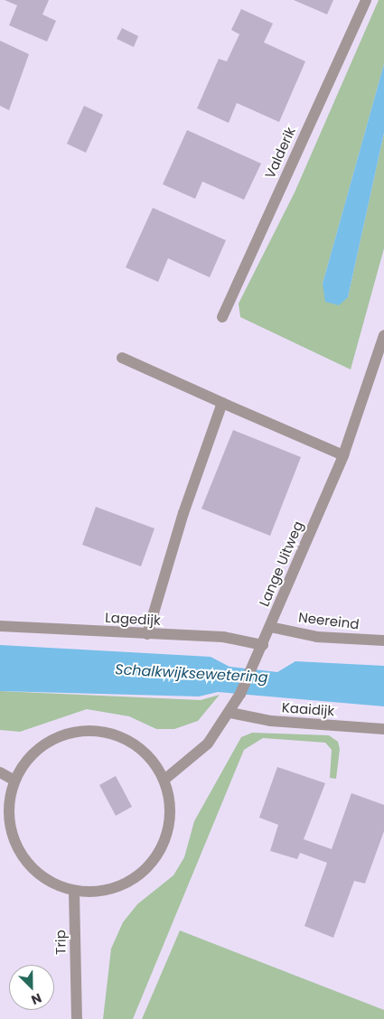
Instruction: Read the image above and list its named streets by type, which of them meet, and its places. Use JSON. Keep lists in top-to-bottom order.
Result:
{
  "streets": {
    "street": [
      "Valderik",
      "Lange Uitweg",
      "Lagedijk",
      "Neereind",
      "Kaaidijk",
      "Trip"
    ]
  },
  "crossings": [
    ["Lange Uitweg", "Lagedijk"],
    ["Lange Uitweg", "Neereind"],
    ["Lange Uitweg", "Kaaidijk"]
  ],
  "water": ["Schalkwijksewetering"],
  "north": "bottom right"
}
